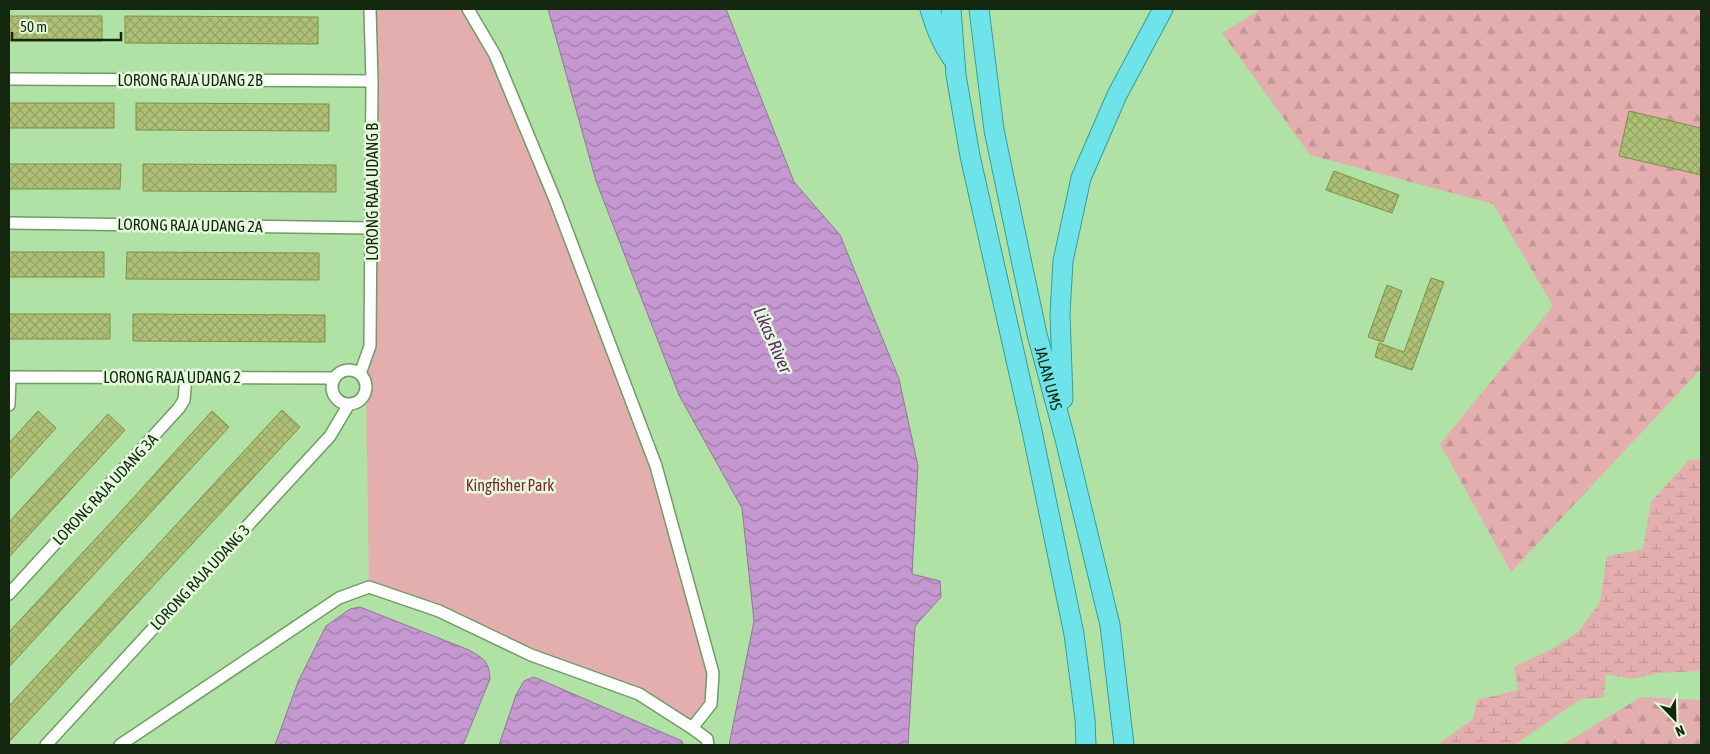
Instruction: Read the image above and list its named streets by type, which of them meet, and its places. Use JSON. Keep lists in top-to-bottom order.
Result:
{
  "streets": {
    "highway": ["JALAN UMS"],
    "street": [
      "LORONG RAJA UDANG 2B",
      "LORONG RAJA UDANG B",
      "LORONG RAJA UDANG 2A",
      "LORONG RAJA UDANG 2",
      "LORONG RAJA UDANG 3A",
      "LORONG RAJA UDANG 3"
    ]
  },
  "crossings": [
    ["LORONG RAJA UDANG 2B", "LORONG RAJA UDANG B"],
    ["LORONG RAJA UDANG B", "LORONG RAJA UDANG 2A"],
    ["LORONG RAJA UDANG B", "LORONG RAJA UDANG 2"],
    ["LORONG RAJA UDANG B", "LORONG RAJA UDANG 3"],
    ["LORONG RAJA UDANG 2", "LORONG RAJA UDANG 3A"],
    ["LORONG RAJA UDANG 2", "LORONG RAJA UDANG 3"]
  ],
  "water": ["Likas River"],
  "parks": ["Kingfisher Park"],
  "scale_bar": "50 m",
  "north": "bottom right"
}
